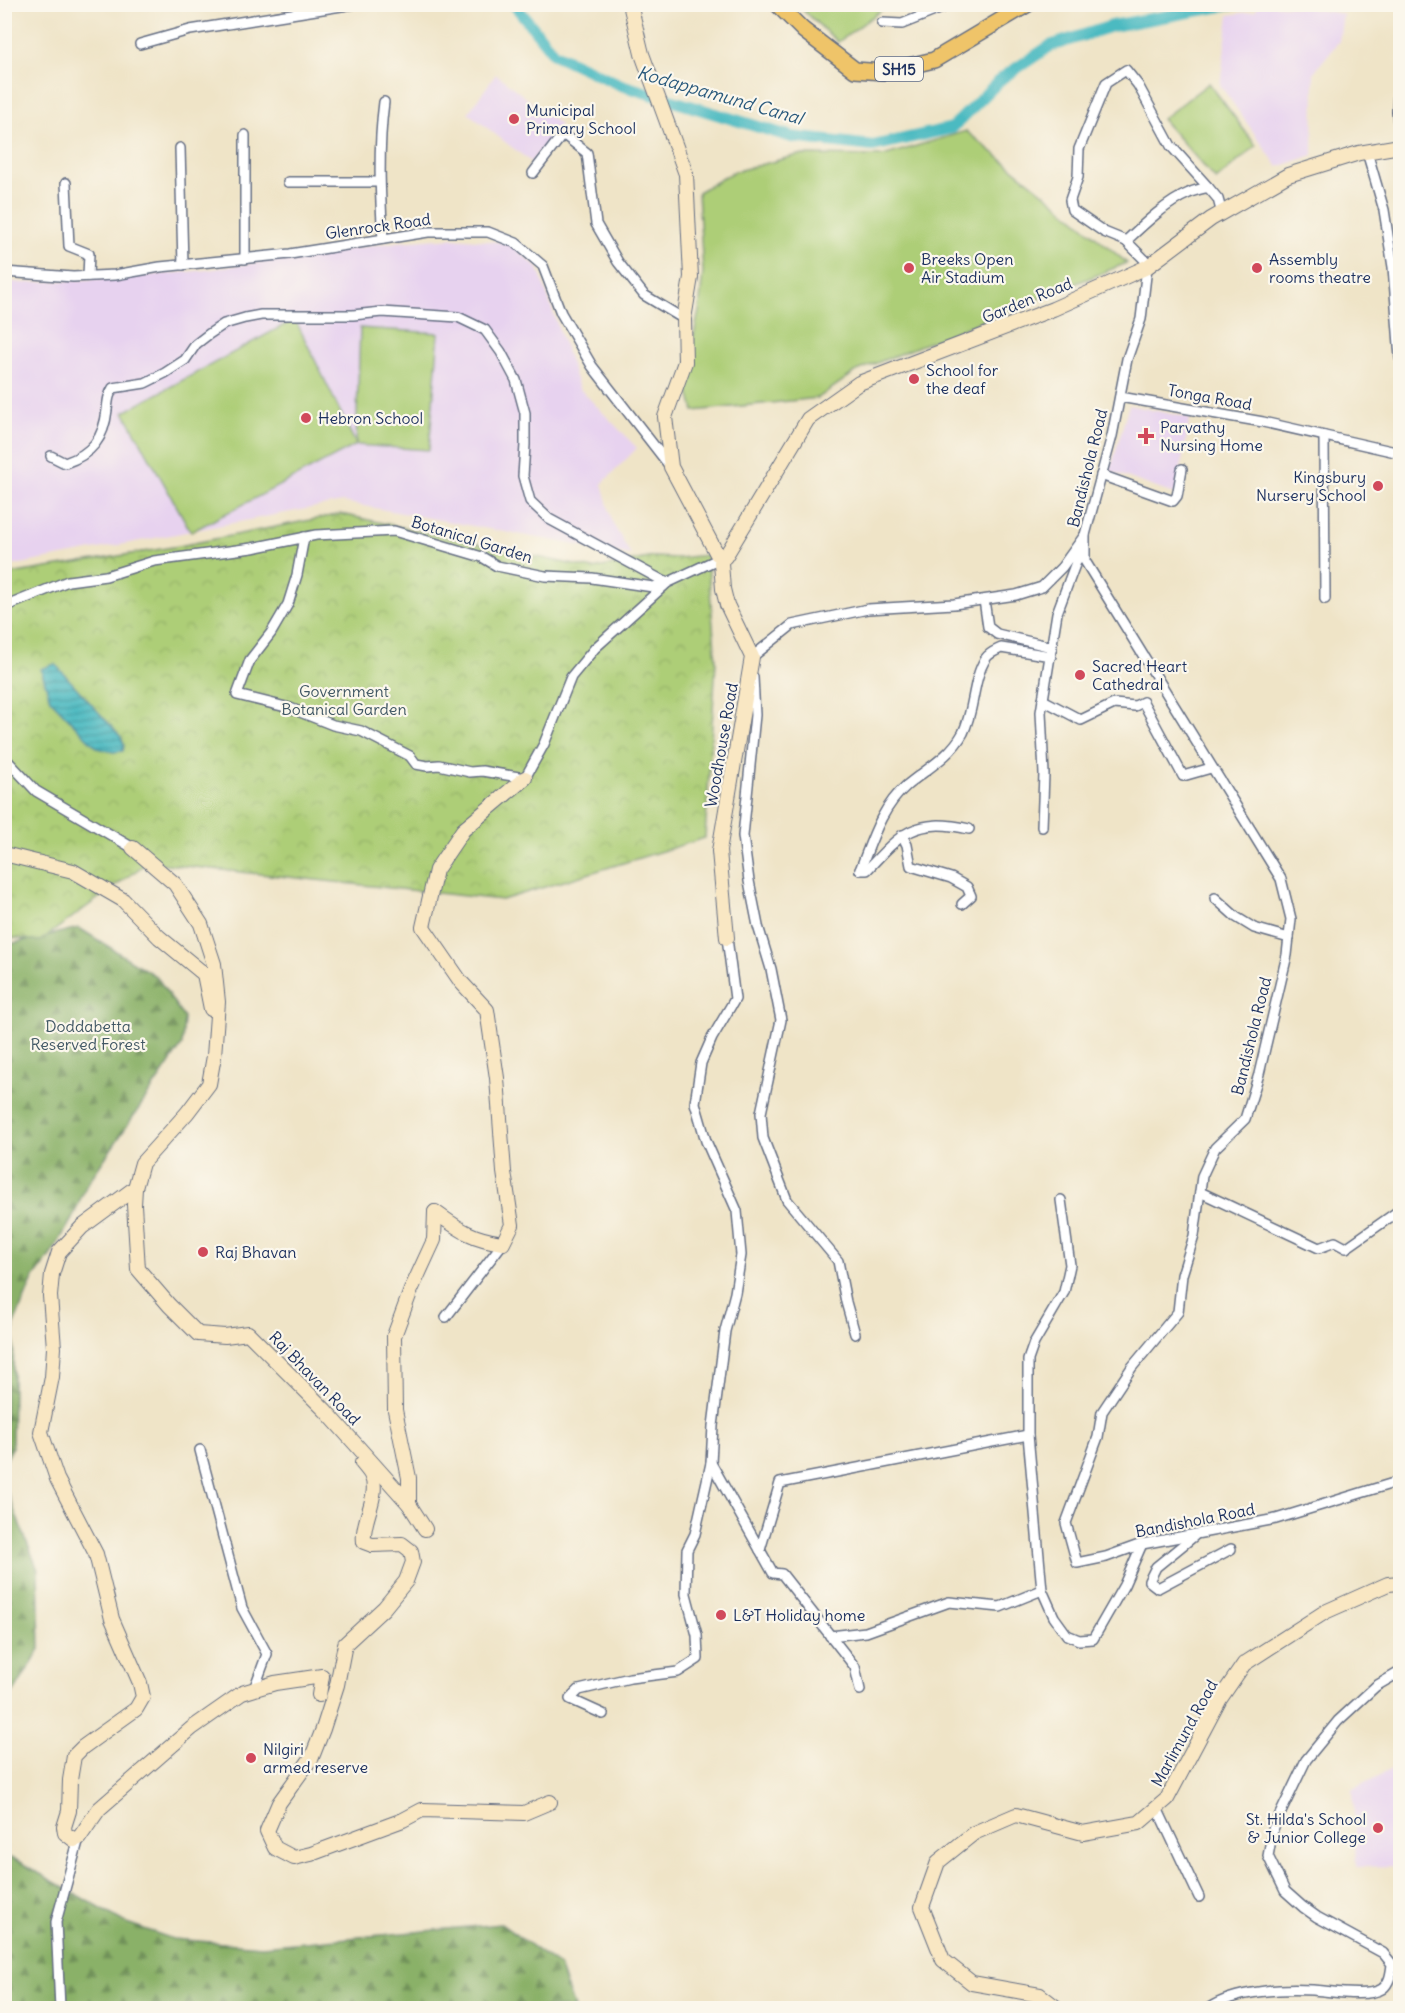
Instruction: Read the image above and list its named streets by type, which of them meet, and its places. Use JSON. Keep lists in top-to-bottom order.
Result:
{
  "streets": {
    "main road": ["SH15"],
    "street": [
      "Glenrock Road",
      "Garden Road",
      "Tonga Road",
      "Bandishola Road",
      "Botanical Garden",
      "Woodhouse Road",
      "Raj Bhavan Road",
      "Marlimund Road"
    ]
  },
  "crossings": [
    ["Garden Road", "Bandishola Road"],
    ["Garden Road", "Botanical Garden"],
    ["Tonga Road", "Bandishola Road"]
  ],
  "water": ["Kodappamund Canal"],
  "parks": ["Government Botanical Garden", "Doddabetta Reserved Forest"],
  "places": {
    "other": [
      "Municipal Primary School",
      "Breeks Open Air Stadium",
      "Assembly rooms theatre",
      "School for the deaf",
      "Hebron School",
      "Kingsbury Nursery School",
      "Sacred Heart Cathedral",
      "Raj Bhavan",
      "L&T Holiday home",
      "Nilgiri armed reserve",
      "St. Hilda's School & Junior College"
    ],
    "health": ["Parvathy Nursing Home"]
  }
}
